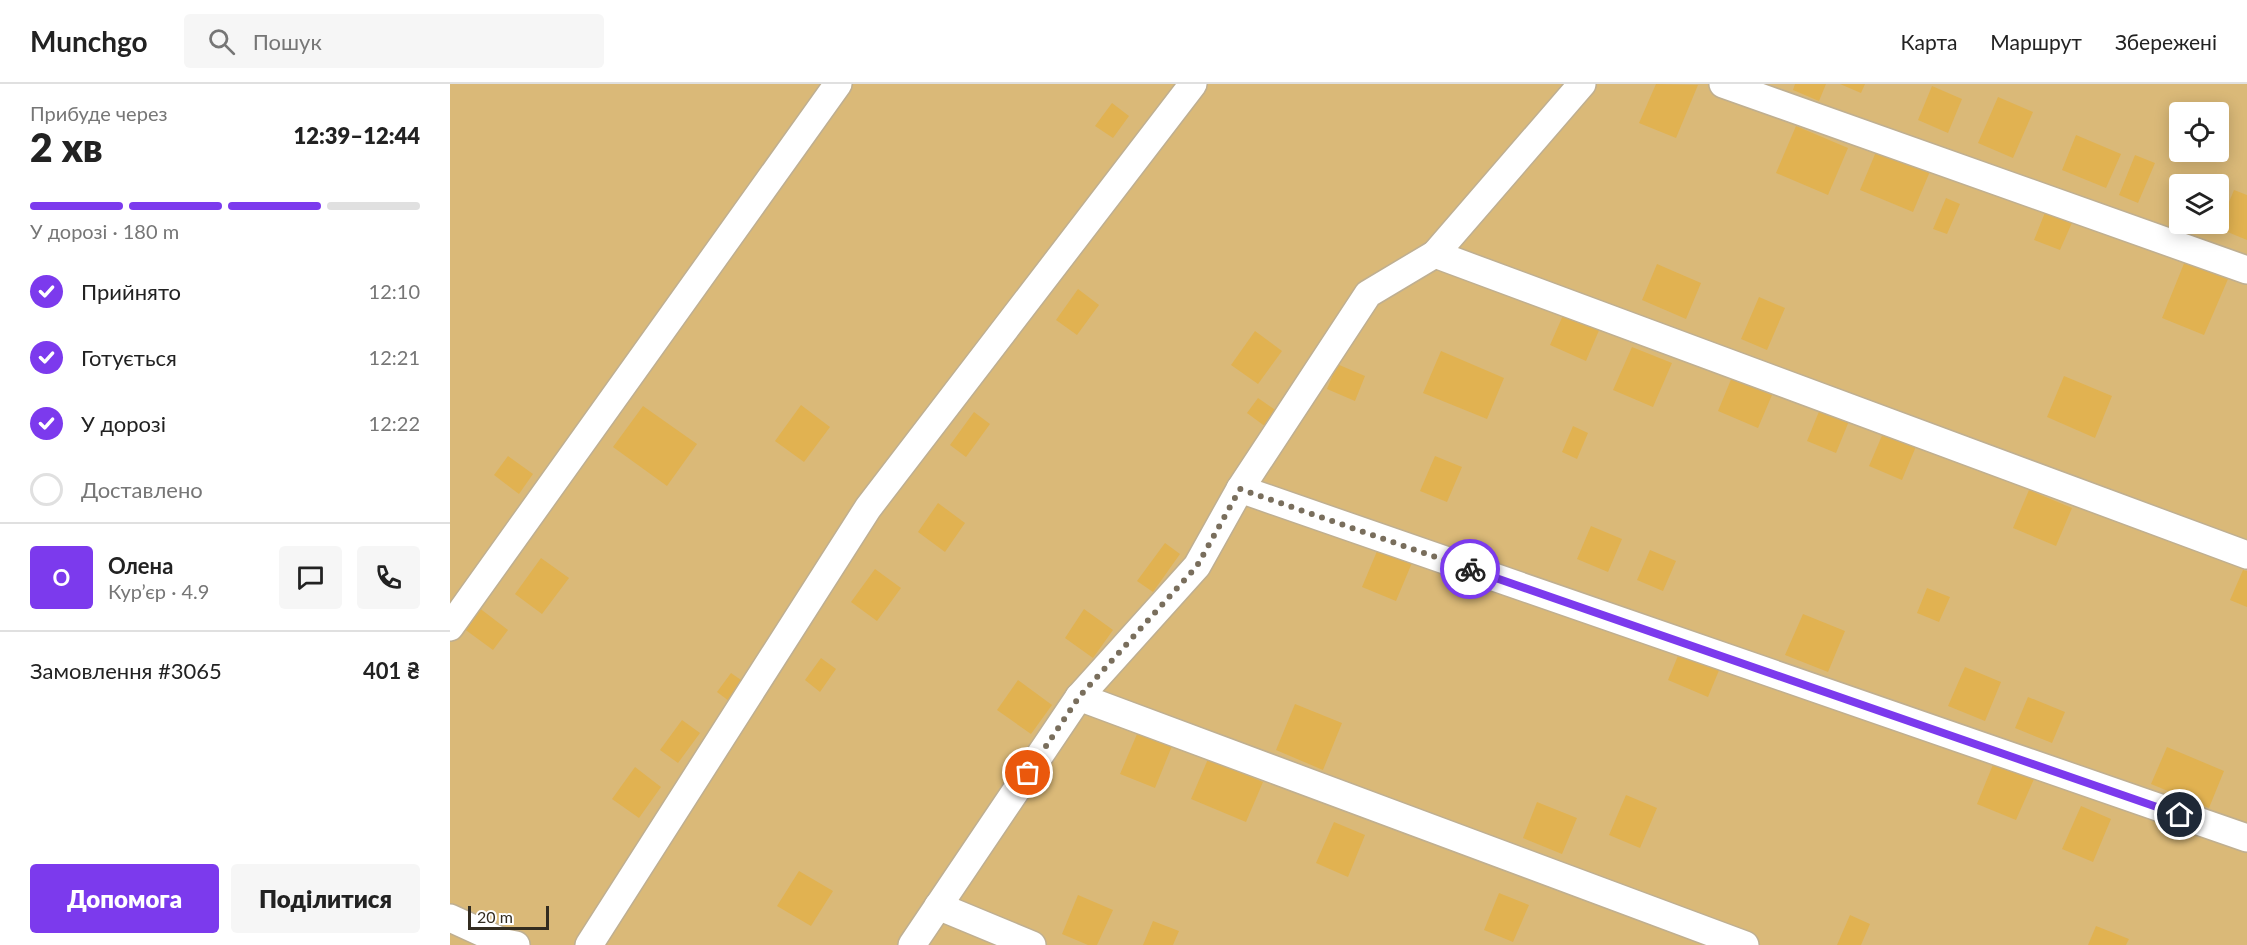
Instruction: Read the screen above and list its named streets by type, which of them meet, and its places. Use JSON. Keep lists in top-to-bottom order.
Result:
{
  "scale_bar": "20 m",
  "page": {
    "header": "Munchgo",
    "search": "Пошук",
    "nav": ["Карта", "Маршрут", "Збережені"],
    "heading": ["2 хв", "Прибуде через", "12:39–12:44"],
    "panel": [
      "Олена",
      "Кур’єр · 4.9",
      "Замовлення #3065",
      "401 ₴"
    ],
    "bar": "У дорозі · 180 m",
    "list": [
      ["Прийнято", "12:10"],
      ["Готується", "12:21"],
      ["У дорозі", "12:22"],
      "Доставлено"
    ],
    "round": "О",
    "buttons": ["Допомога", "Поділитися"],
    "scale": "20 m"
  }
}
